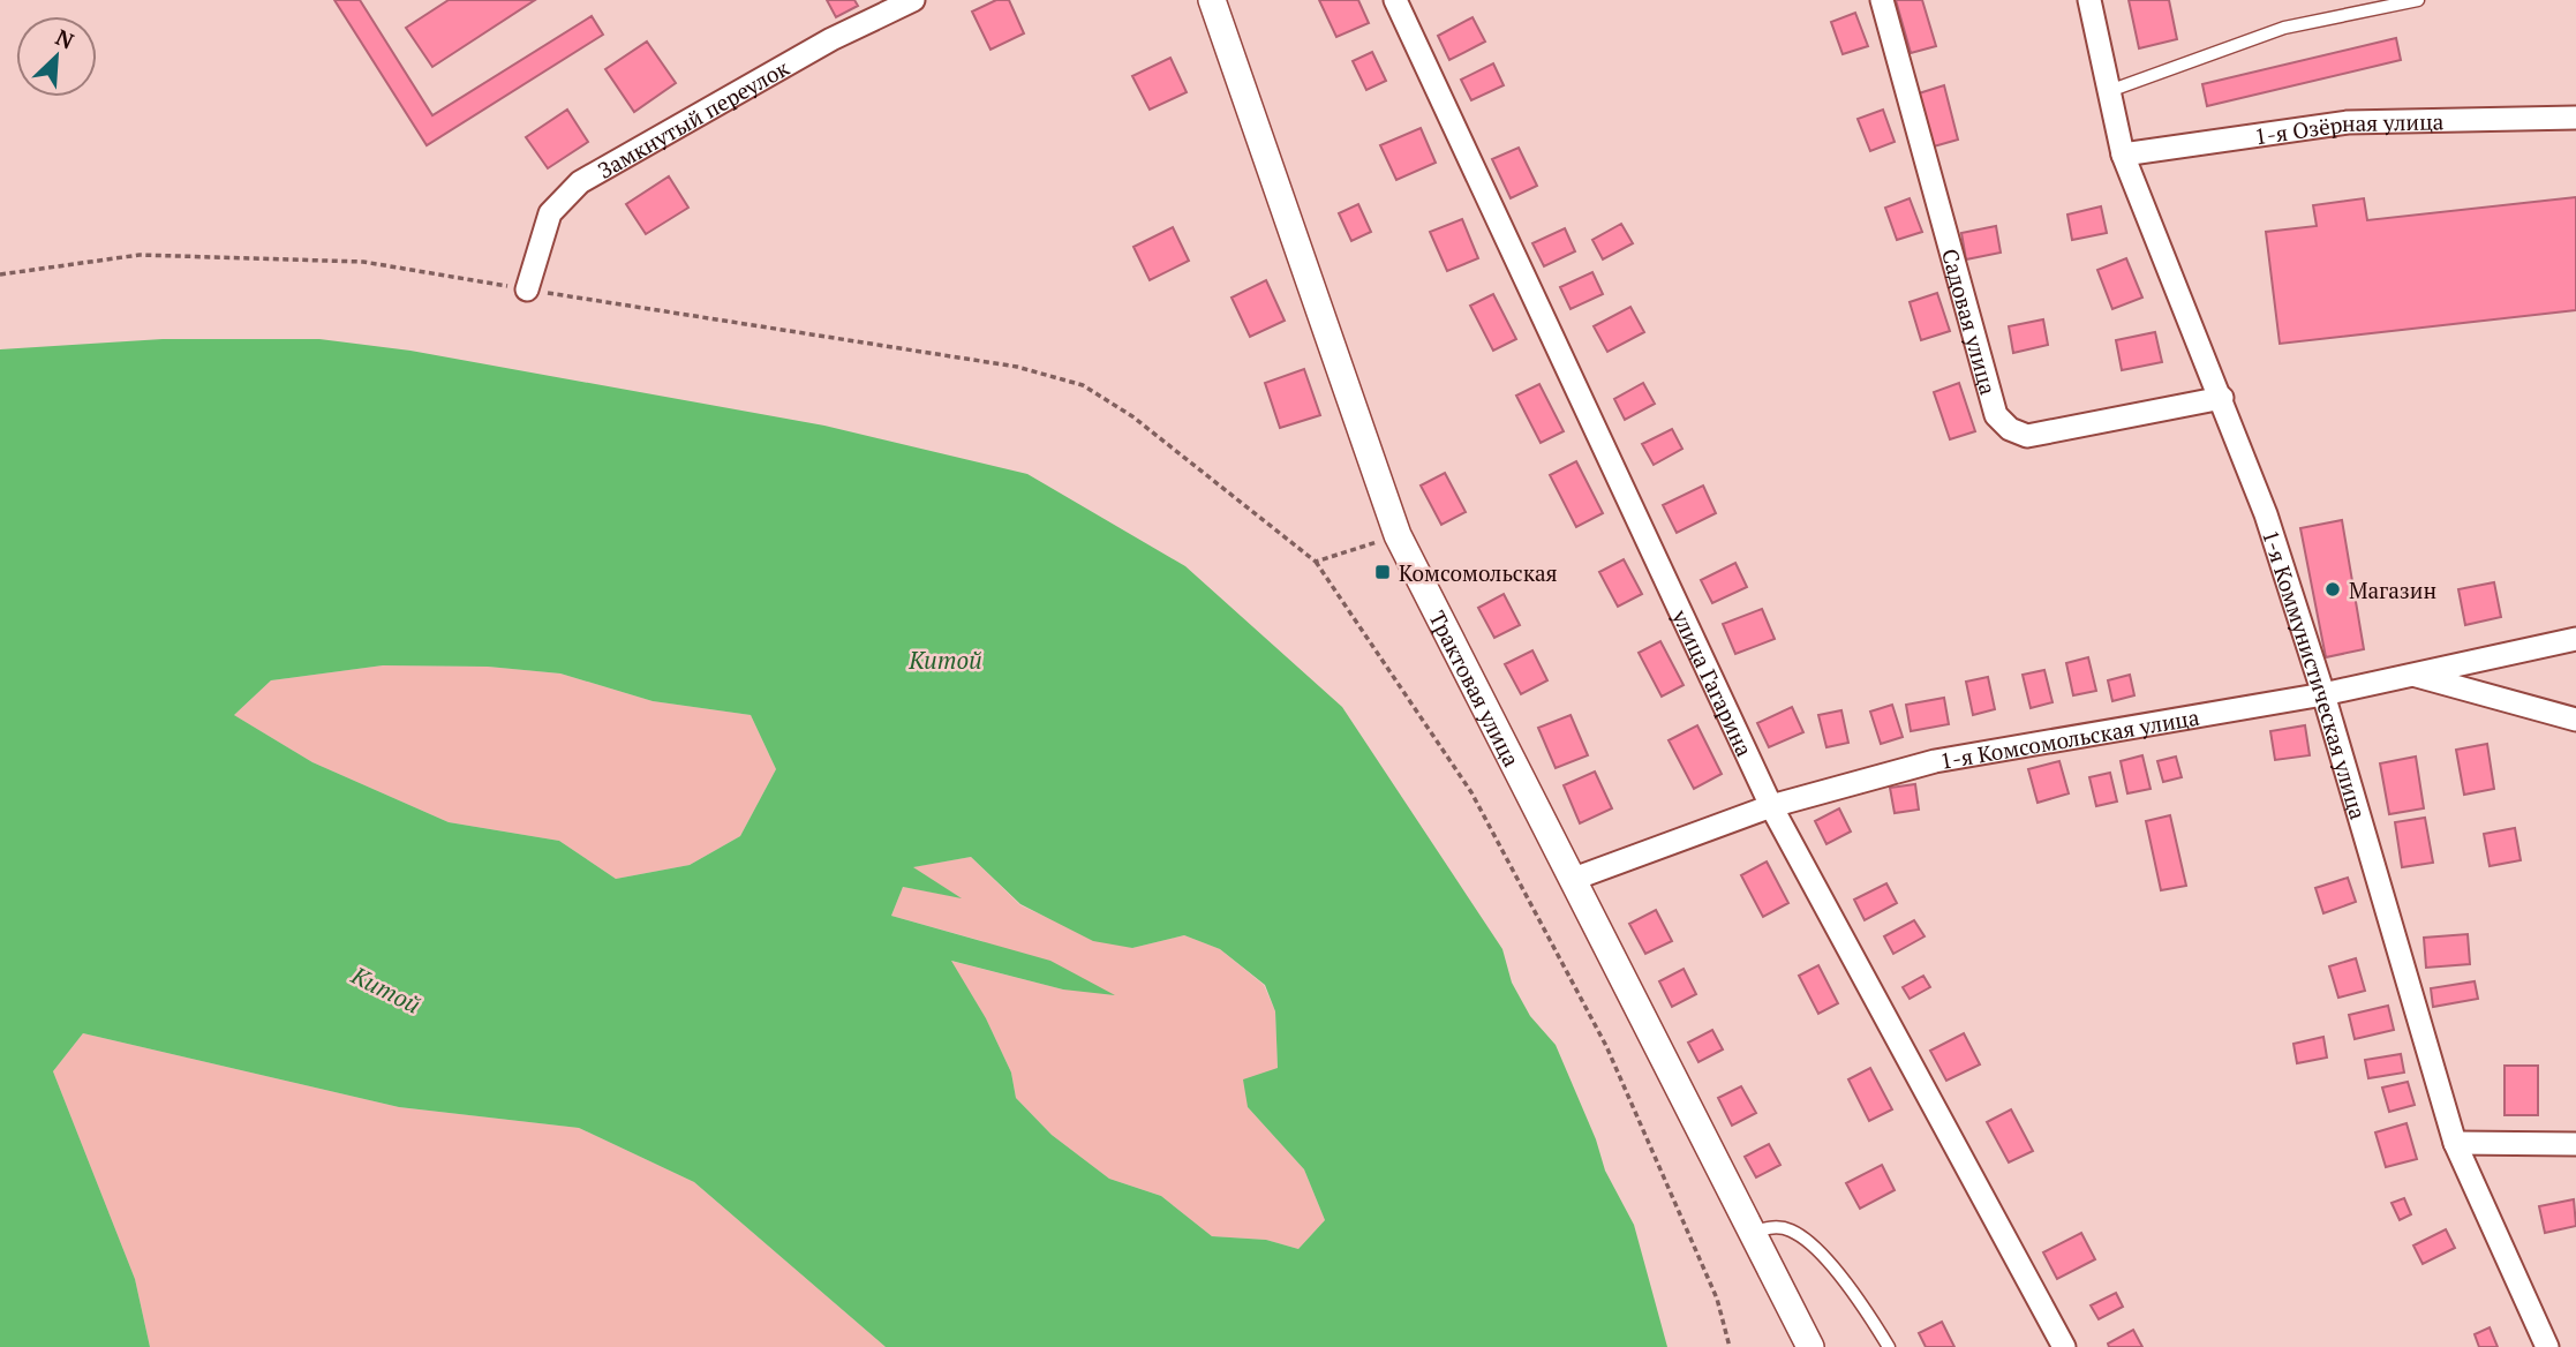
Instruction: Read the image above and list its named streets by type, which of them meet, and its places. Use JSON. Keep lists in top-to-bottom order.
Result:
{
  "streets": {
    "street": [
      "Замкнутый переулок",
      "1-я Озёрная улица",
      "Садовая улица",
      "1-я Коммунистическая улица",
      "улица Гагарина",
      "Трактовая улица",
      "1-я Комсомольская улица"
    ]
  },
  "crossings": [
    ["1-я Озёрная улица", "1-я Коммунистическая улица"],
    ["Садовая улица", "1-я Коммунистическая улица"],
    ["1-я Коммунистическая улица", "1-я Комсомольская улица"],
    ["улица Гагарина", "1-я Комсомольская улица"],
    ["Трактовая улица", "1-я Комсомольская улица"]
  ],
  "water": ["Китой"],
  "places": {
    "transit": ["Комсомольская"],
    "other": ["Магазин"]
  },
  "north": "top right"
}
